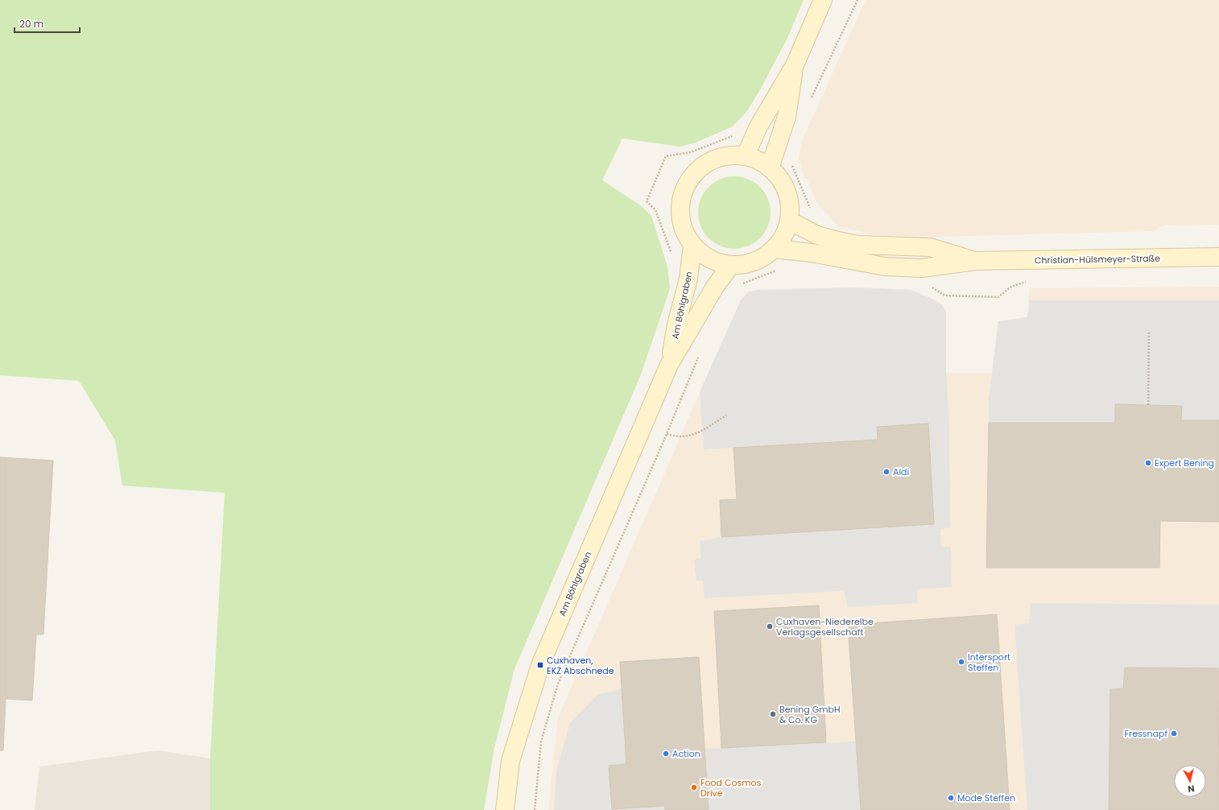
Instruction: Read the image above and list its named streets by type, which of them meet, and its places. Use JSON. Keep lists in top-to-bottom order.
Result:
{
  "streets": {
    "street": ["Christian-Hülsmeyer-Straße", "Am Böhlgraben"]
  },
  "crossings": [
    ["Christian-Hülsmeyer-Straße", "Am Böhlgraben"]
  ],
  "places": {
    "other": [
      "Expert Bening",
      "Aldi",
      "Cuxhaven-Niederelbe Verlagsgesellschaft",
      "Intersport Steffen",
      "Bening GmbH & Co. KG",
      "Fressnapf",
      "Action",
      "Food Cosmos Drive",
      "Mode Steffen"
    ],
    "transit": ["Cuxhaven, EKZ Abschnede"]
  },
  "scale_bar": "20 m",
  "north": "bottom"
}
